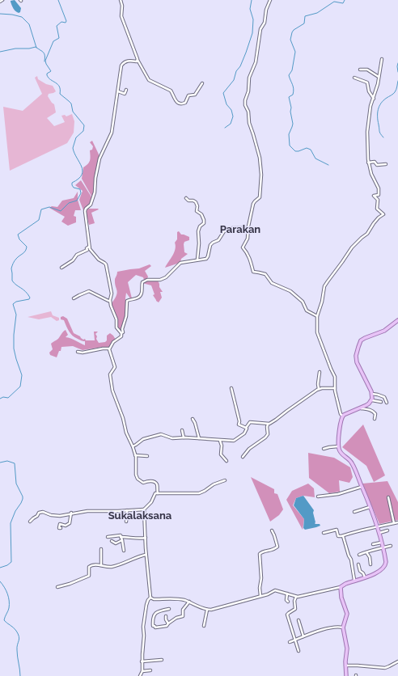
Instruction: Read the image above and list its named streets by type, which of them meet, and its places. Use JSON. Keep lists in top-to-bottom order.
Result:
{
  "districts": ["Parakan", "Sukalaksana"]
}
